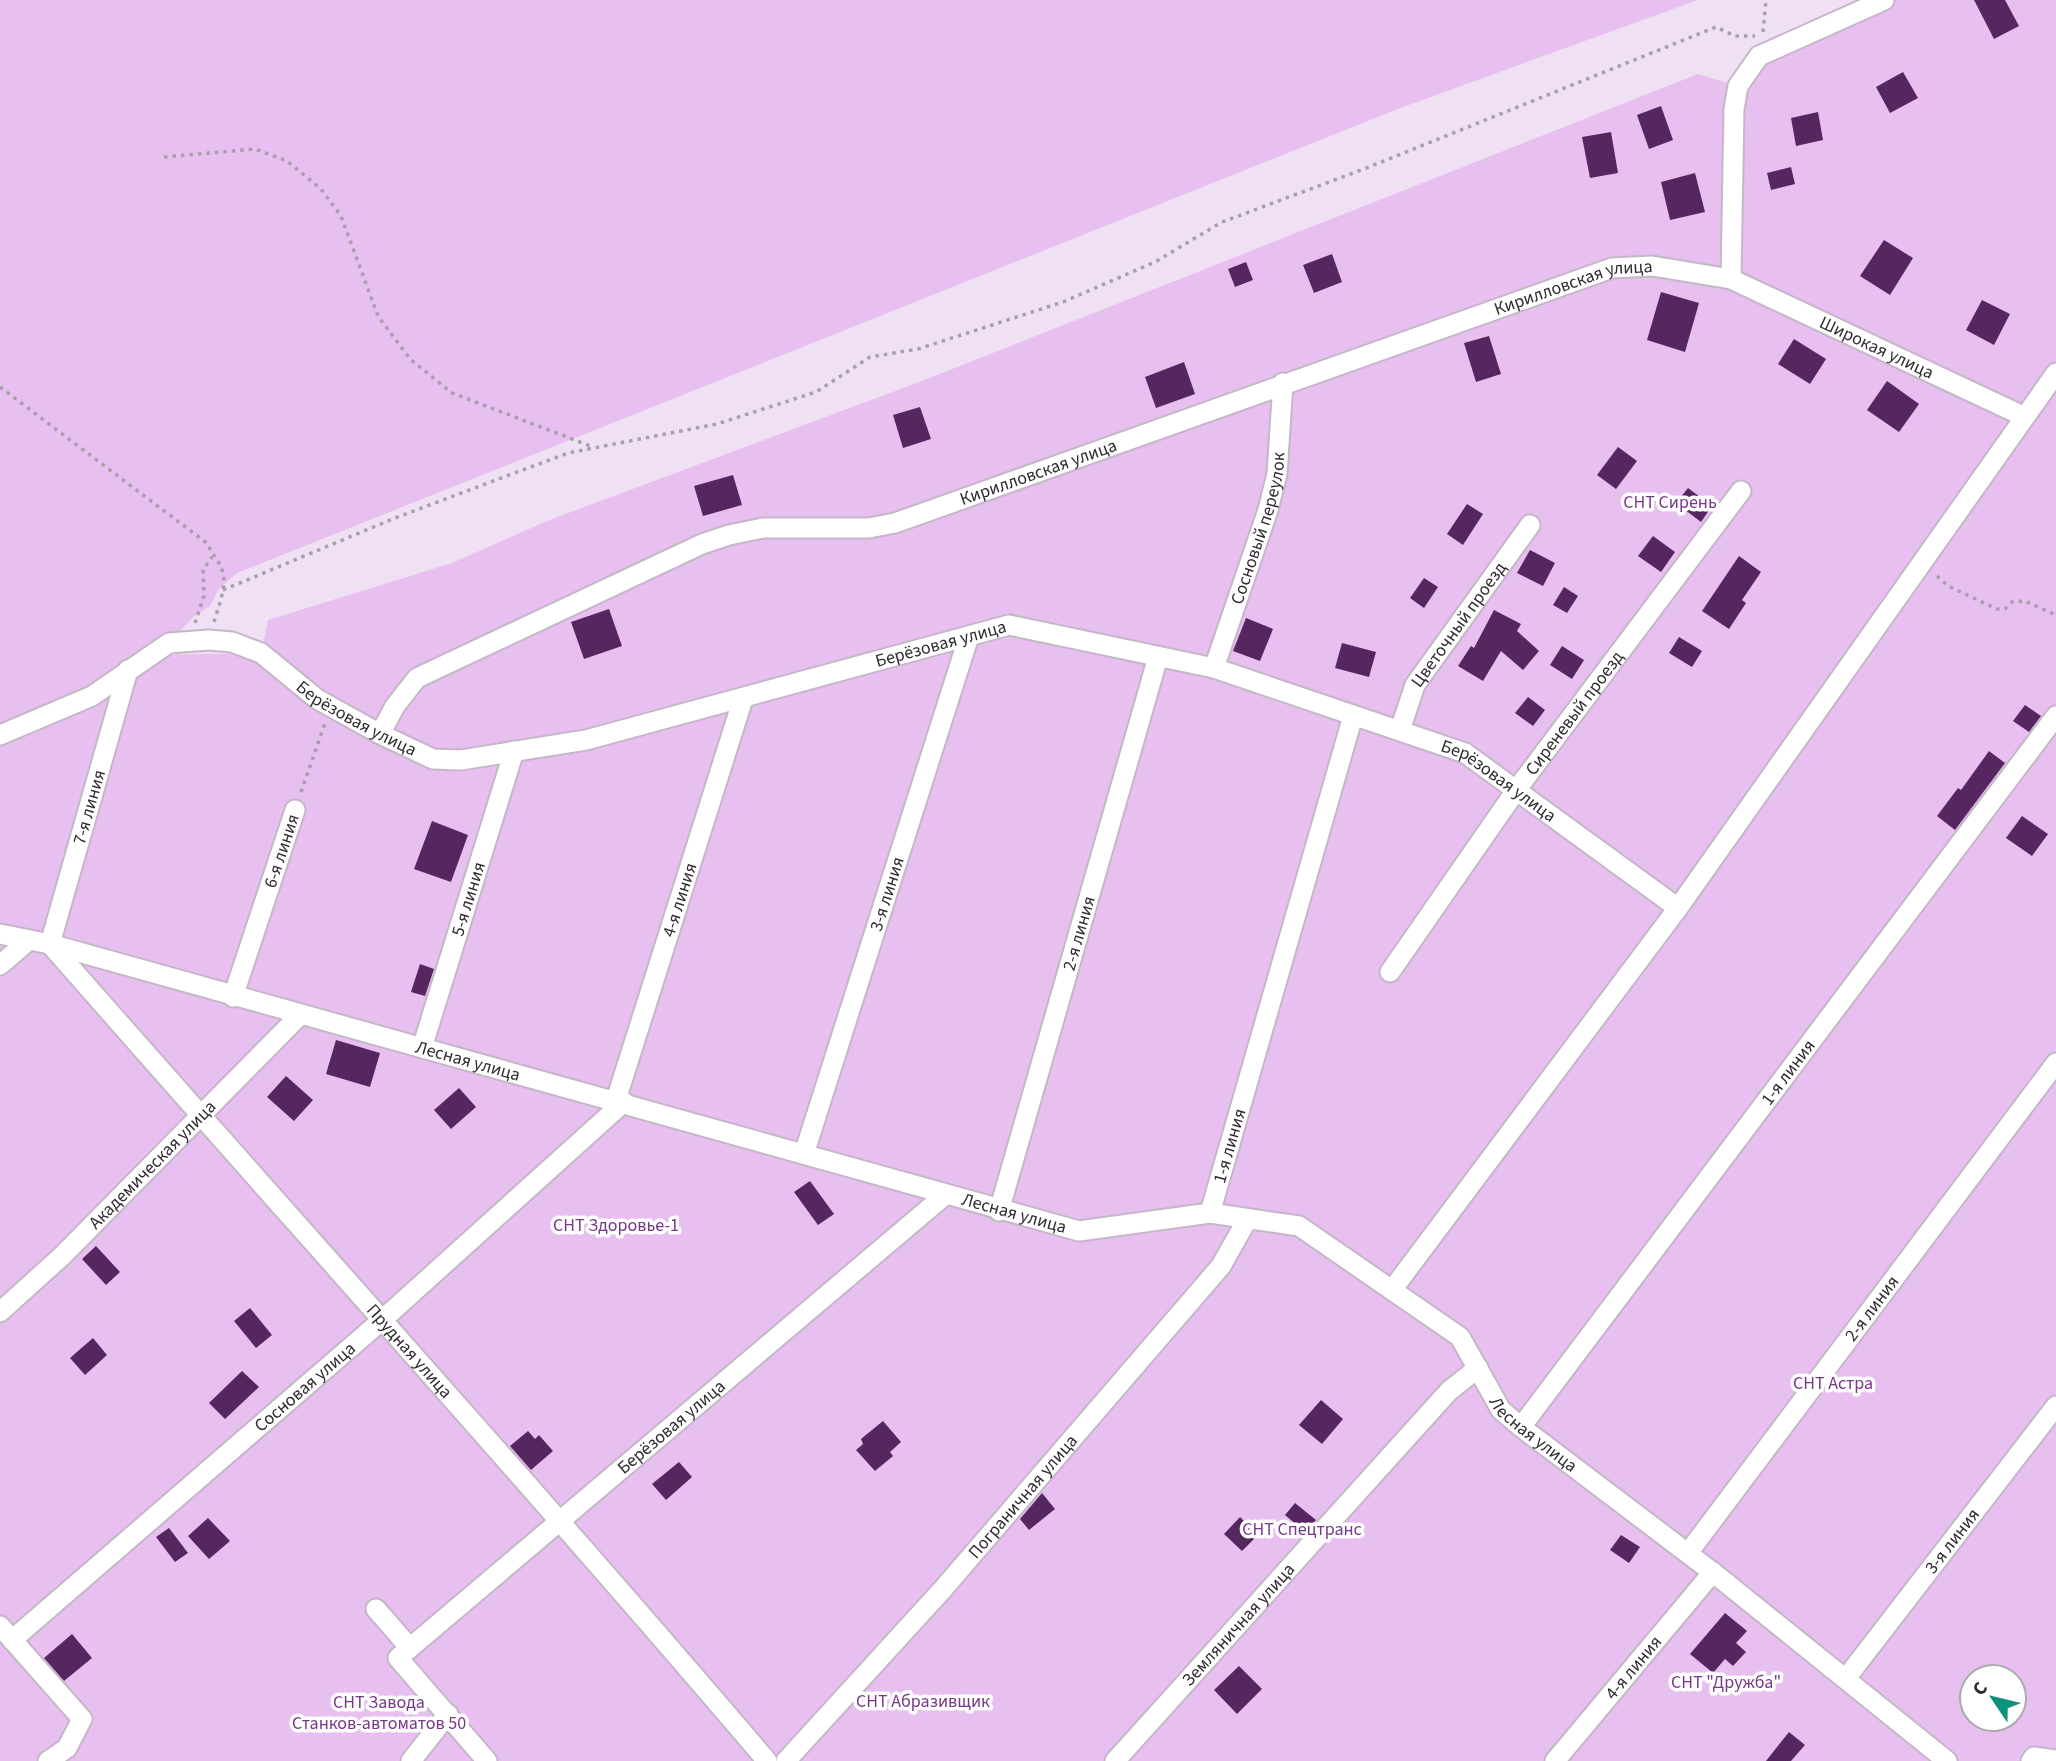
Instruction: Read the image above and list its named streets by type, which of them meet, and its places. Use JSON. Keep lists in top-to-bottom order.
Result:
{
  "streets": {
    "street": [
      "Кирилловская улица",
      "Широкая улица",
      "Сосновый переулок",
      "Цветочный проезд",
      "Берёзовая улица",
      "Сиреневый проезд",
      "7-я линия",
      "6-я линия",
      "3-я линия",
      "5-я линия",
      "4-я линия",
      "2-я линия",
      "Лесная улица",
      "1-я линия",
      "Академическая улица",
      "Прудная улица",
      "Сосновая улица",
      "Пограничная улица",
      "Земляничная улица"
    ]
  },
  "crossings": [
    ["Кирилловская улица", "Широкая улица"],
    ["Кирилловская улица", "Сосновый переулок"],
    ["Кирилловская улица", "Берёзовая улица"],
    ["Сосновый переулок", "Берёзовая улица"],
    ["Цветочный проезд", "Берёзовая улица"],
    ["Берёзовая улица", "Сиреневый проезд"],
    ["Берёзовая улица", "7-я линия"],
    ["Берёзовая улица", "6-я линия"],
    ["Берёзовая улица", "3-я линия"],
    ["Берёзовая улица", "5-я линия"],
    ["Берёзовая улица", "4-я линия"],
    ["Берёзовая улица", "2-я линия"],
    ["Берёзовая улица", "Лесная улица"],
    ["Берёзовая улица", "1-я линия"],
    ["Берёзовая улица", "Прудная улица"],
    ["7-я линия", "Лесная улица"],
    ["7-я линия", "Прудная улица"],
    ["6-я линия", "Лесная улица"],
    ["3-я линия", "Лесная улица"],
    ["5-я линия", "Лесная улица"],
    ["4-я линия", "Лесная улица"],
    ["4-я линия", "Сосновая улица"],
    ["2-я линия", "Лесная улица"],
    ["Лесная улица", "1-я линия"],
    ["Лесная улица", "Академическая улица"],
    ["Лесная улица", "Прудная улица"],
    ["Лесная улица", "Сосновая улица"],
    ["Лесная улица", "Пограничная улица"],
    ["Лесная улица", "Земляничная улица"],
    ["Академическая улица", "Прудная улица"],
    ["Прудная улица", "Сосновая улица"]
  ],
  "parks": [
    "СНТ Сирень",
    "СНТ Здоровье-1",
    "СНТ Астра",
    "СНТ Спецтранс",
    "СНТ \"Дружба\"",
    "СНТ Абразивщик",
    "СНТ Завода Станков-автоматов 50"
  ],
  "north": "top left"
}
